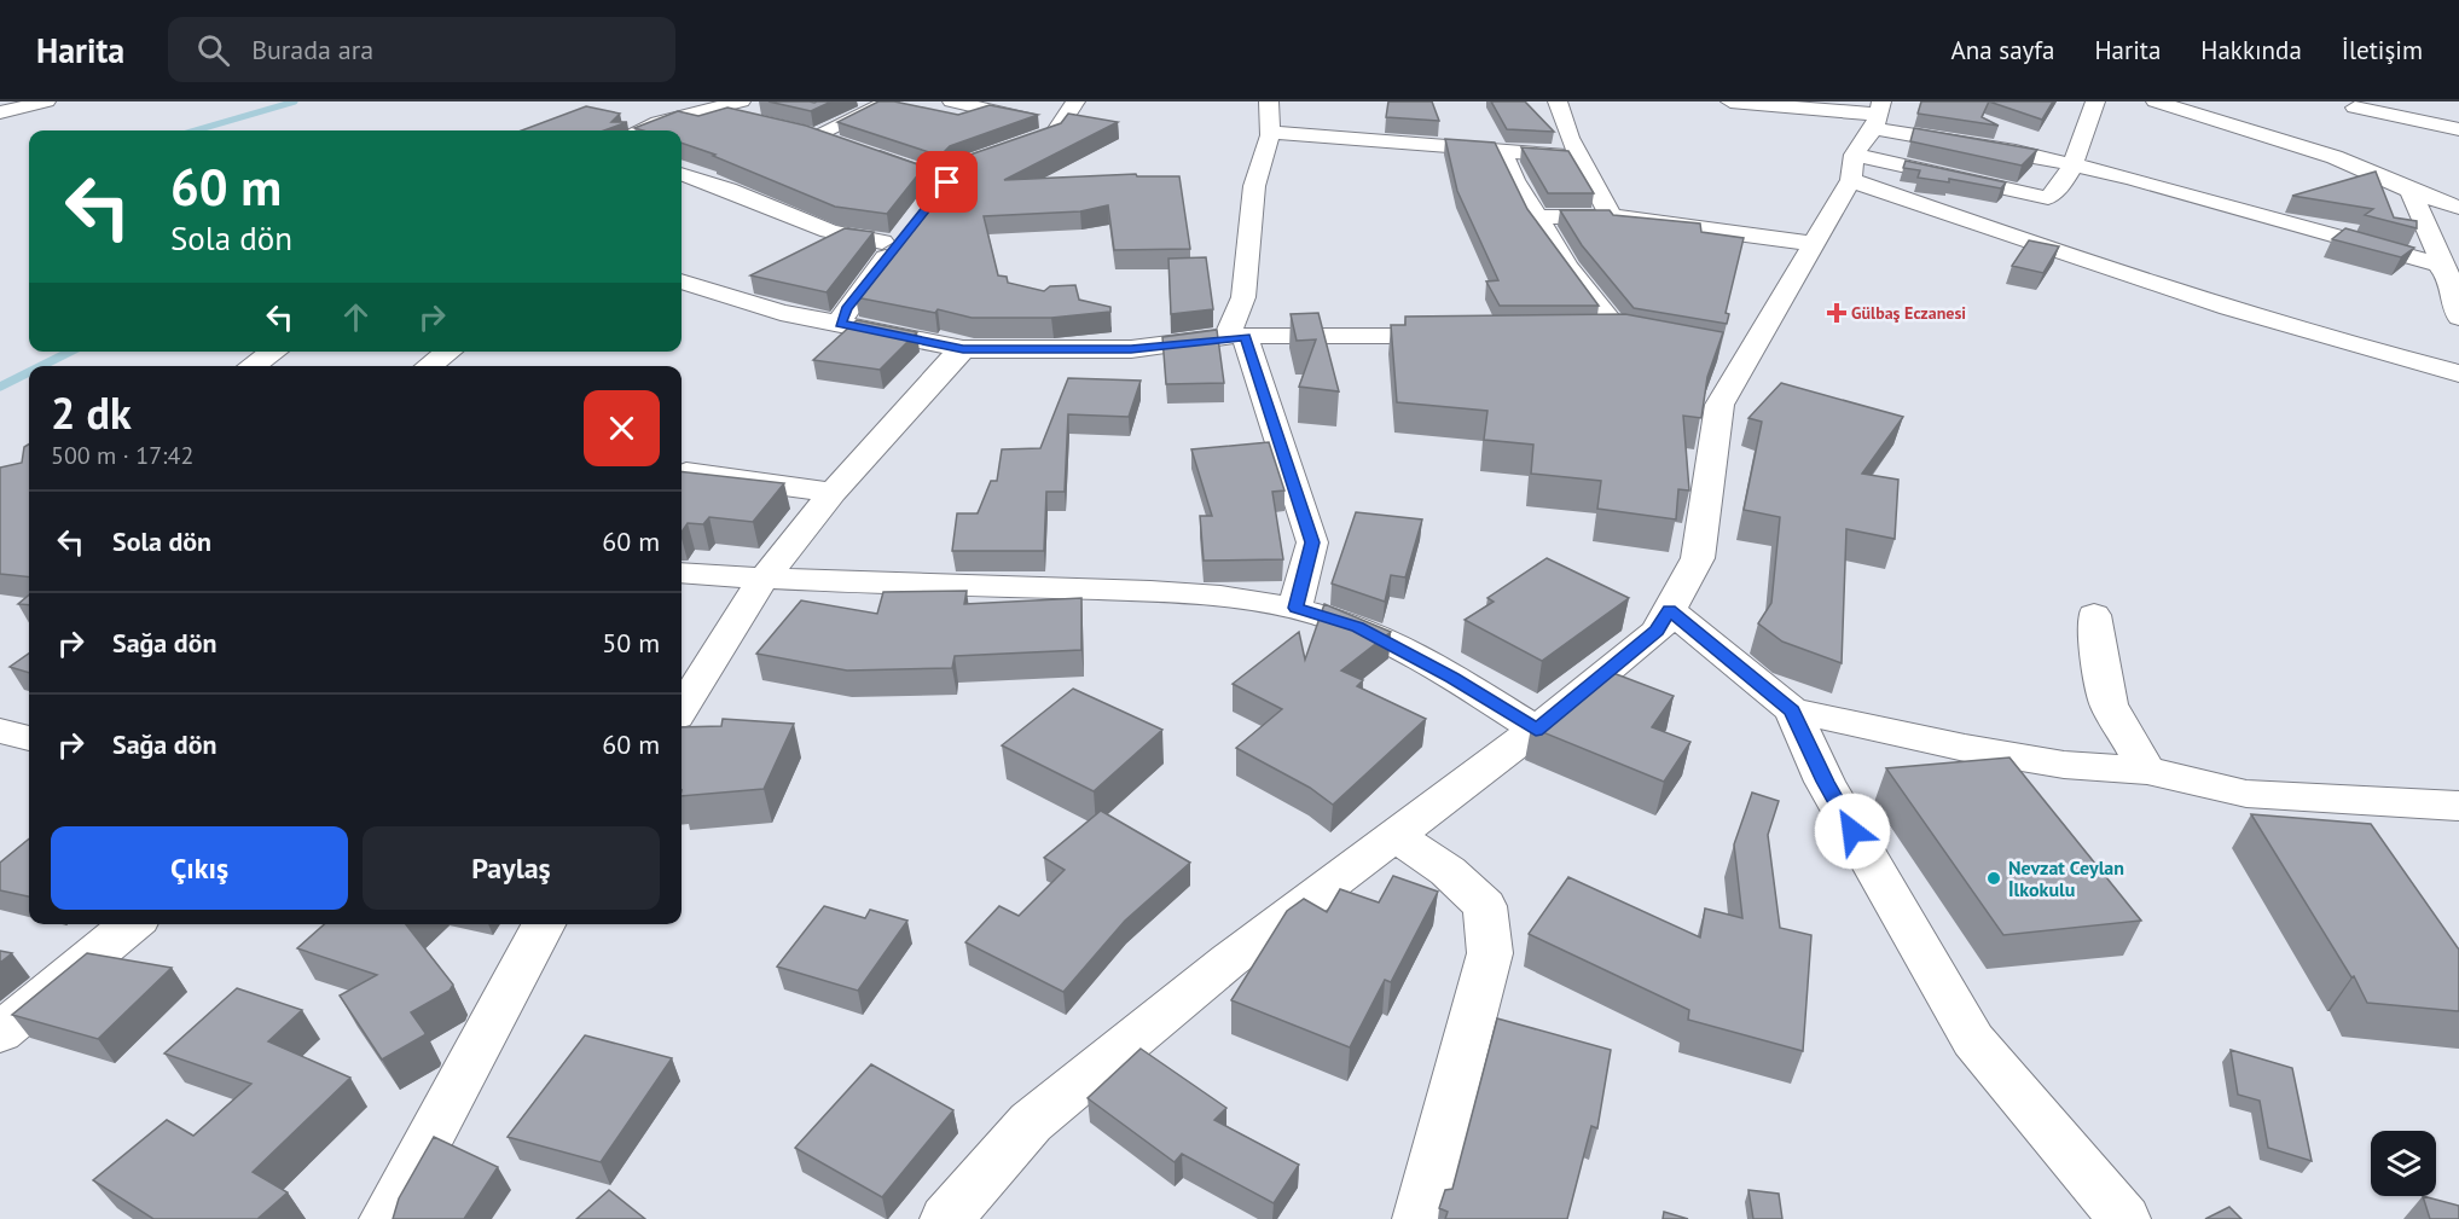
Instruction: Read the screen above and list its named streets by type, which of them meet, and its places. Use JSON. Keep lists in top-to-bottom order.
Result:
{
  "places": {
    "health": ["Gülbaş Eczanesi"],
    "other": ["Nevzat Ceylan İlkokulu"]
  },
  "page": {
    "header": "Harita",
    "search": "Burada ara",
    "nav": [
      "Ana sayfa",
      "Harita",
      "Hakkında",
      "İletişim"
    ],
    "turn": ["60 m", "Sola dön"],
    "heading": ["2 dk", "500 m · 17:42"],
    "list": [
      {
        "name": "Sola dön",
        "value": "60 m"
      },
      {
        "name": "Sağa dön",
        "value": "50 m"
      },
      {
        "name": "Sağa dön",
        "value": "60 m"
      }
    ],
    "buttons": ["Çıkış", "Paylaş"]
  }
}
